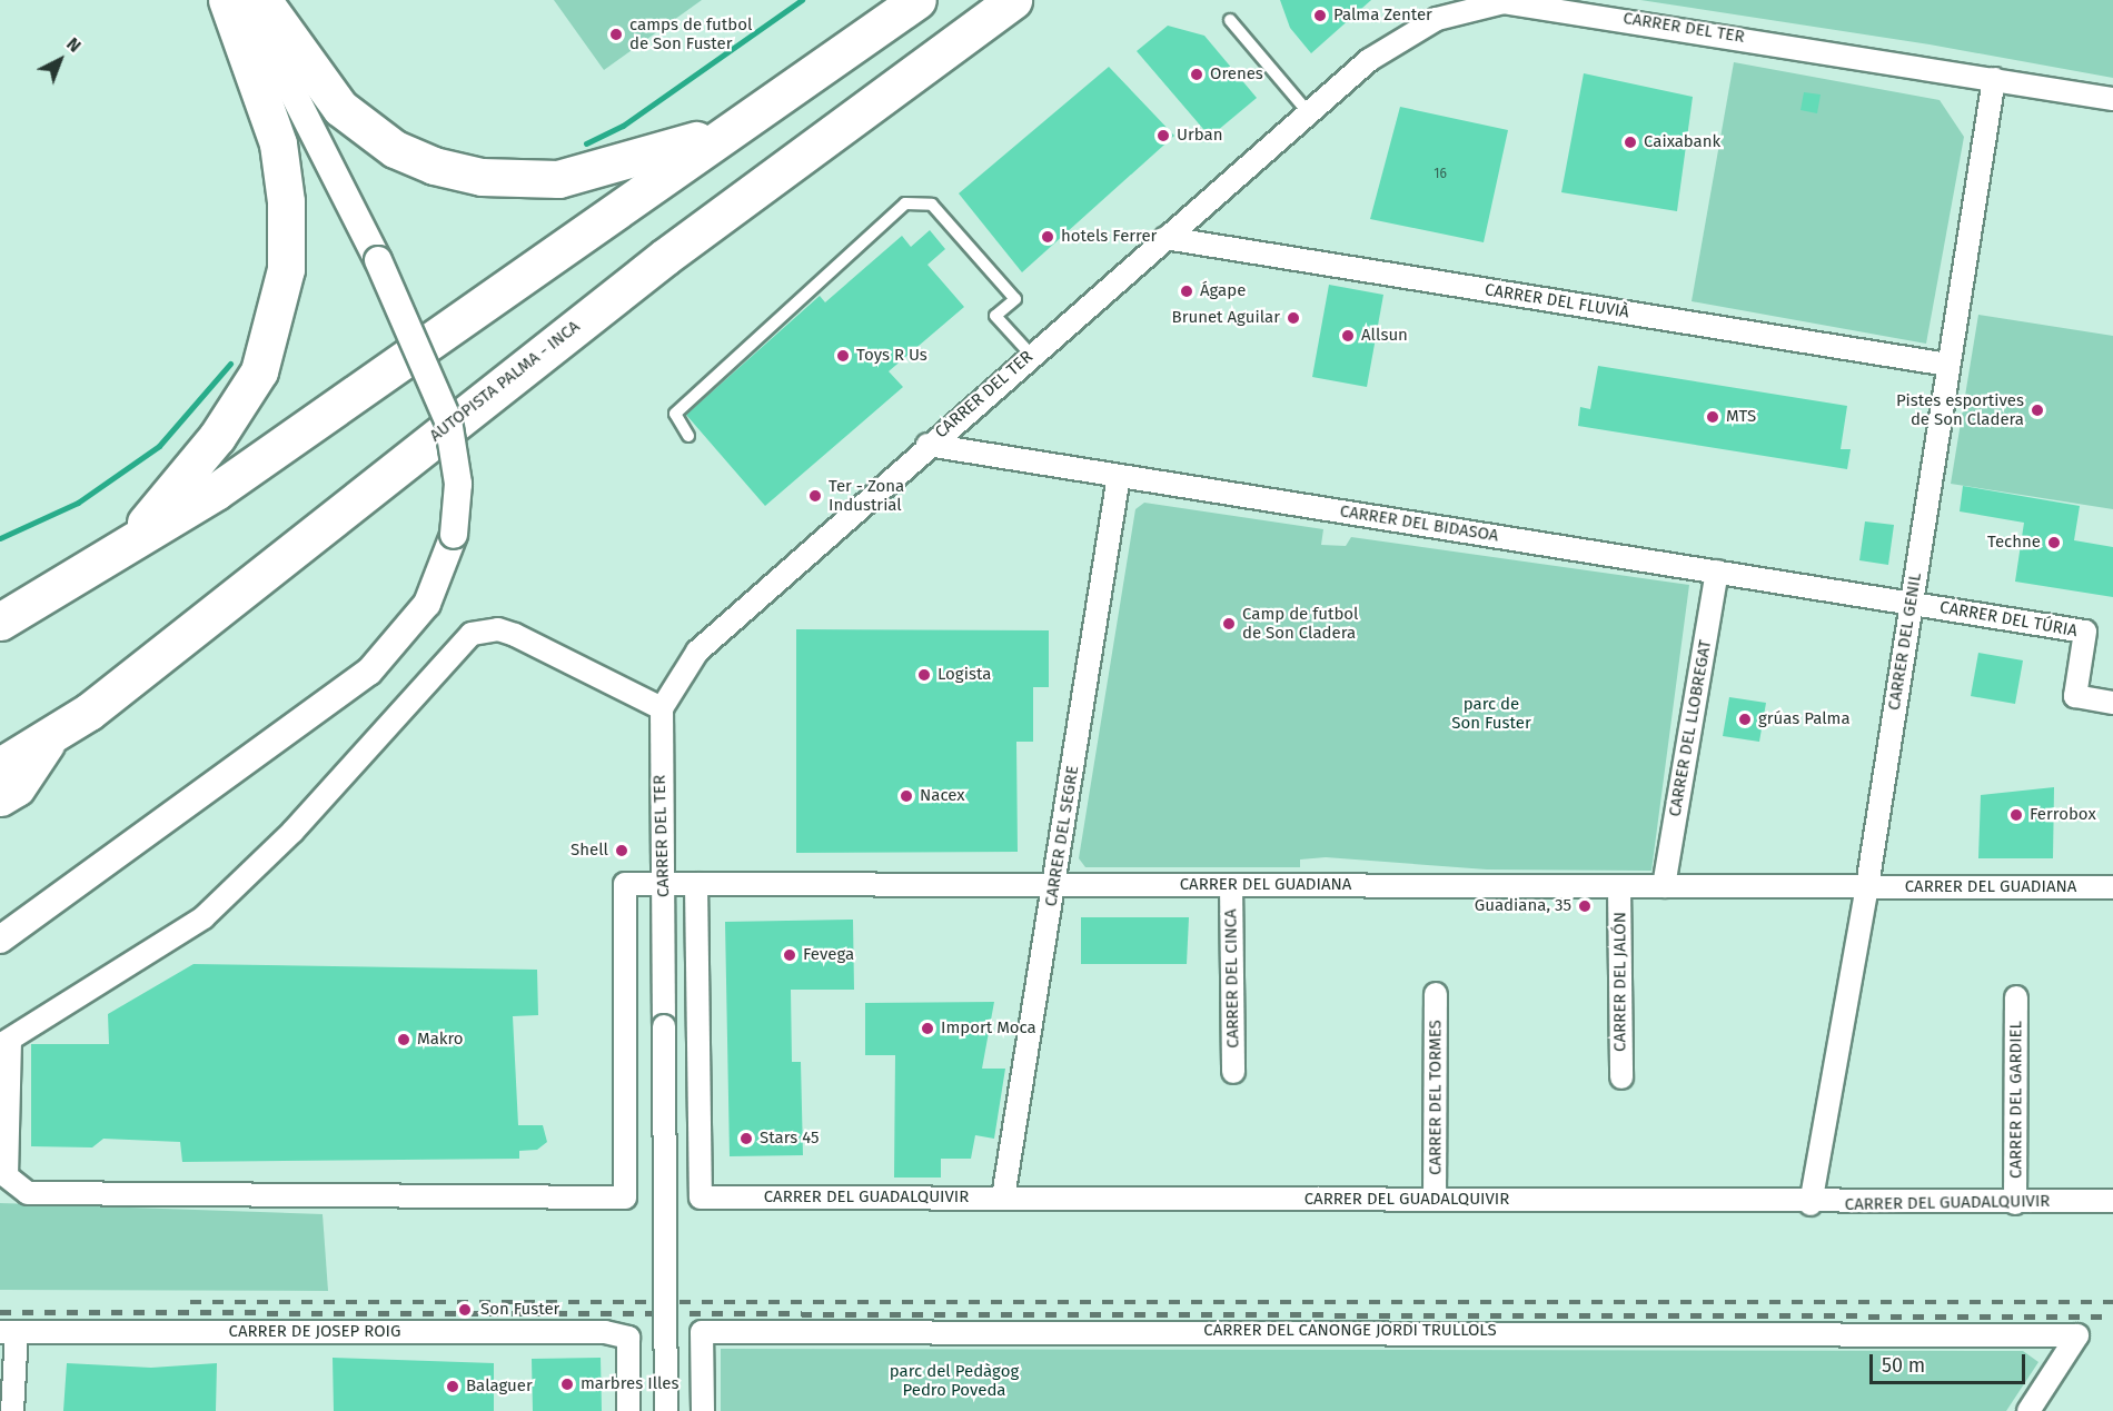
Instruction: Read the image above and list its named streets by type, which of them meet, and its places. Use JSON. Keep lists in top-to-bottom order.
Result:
{
  "streets": {
    "highway": ["AUTOPISTA PALMA - INCA"],
    "street": [
      "CARRER DEL TER",
      "CARRER DEL FLUVIÀ",
      "CARRER DEL BIDASOA",
      "CARRER DEL TÚRIA",
      "CARRER DEL GENIL",
      "CARRER DEL LLOBREGAT",
      "CARRER DEL SEGRE",
      "CARRER DEL GUADIANA",
      "CARRER DEL CINCA",
      "CARRER DEL JALÓN",
      "CARRER DEL TORMES",
      "CARRER DEL GARDIEL",
      "CARRER DEL GUADALQUIVIR",
      "CARRER DEL CANONGE JORDI TRULLOLS",
      "CARRER DE JOSEP ROIG"
    ]
  },
  "crossings": [
    ["CARRER DEL TER", "CARRER DEL FLUVIÀ"],
    ["CARRER DEL TER", "CARRER DEL BIDASOA"],
    ["CARRER DEL TER", "CARRER DEL GENIL"],
    ["CARRER DEL TER", "CARRER DEL GUADIANA"],
    ["CARRER DEL TER", "CARRER DEL GUADALQUIVIR"],
    ["CARRER DEL FLUVIÀ", "CARRER DEL GENIL"],
    ["CARRER DEL BIDASOA", "CARRER DEL TÚRIA"],
    ["CARRER DEL BIDASOA", "CARRER DEL GENIL"],
    ["CARRER DEL BIDASOA", "CARRER DEL LLOBREGAT"],
    ["CARRER DEL BIDASOA", "CARRER DEL SEGRE"],
    ["CARRER DEL TÚRIA", "CARRER DEL GENIL"],
    ["CARRER DEL GENIL", "CARRER DEL GUADIANA"],
    ["CARRER DEL GENIL", "CARRER DEL GUADALQUIVIR"],
    ["CARRER DEL LLOBREGAT", "CARRER DEL GUADIANA"],
    ["CARRER DEL SEGRE", "CARRER DEL GUADIANA"],
    ["CARRER DEL SEGRE", "CARRER DEL GUADALQUIVIR"],
    ["CARRER DEL GUADIANA", "CARRER DEL CINCA"],
    ["CARRER DEL GUADIANA", "CARRER DEL JALÓN"],
    ["CARRER DEL TORMES", "CARRER DEL GUADALQUIVIR"],
    ["CARRER DEL GARDIEL", "CARRER DEL GUADALQUIVIR"]
  ],
  "parks": ["parc de Son Fuster", "parc del Pedàgog Pedro Poveda"],
  "places": [
    "Palma Zenter",
    "camps de futbol de Son Fuster",
    "Orenes",
    "Urban",
    "Caixabank",
    "hotels Ferrer",
    "Ágape",
    "Brunet Aguilar",
    "Allsun",
    "Toys R Us",
    "Pistes esportives de Son Cladera",
    "MTS",
    "Ter - Zona Industrial",
    "Techne",
    "Camp de futbol de Son Cladera",
    "Logista",
    "grúas Palma",
    "Nacex",
    "Ferrobox",
    "Shell",
    "Guadiana, 35",
    "Fevega",
    "Import Moca",
    "Makro",
    "Stars 45",
    "Son Fuster",
    "marbres Illes",
    "Balaguer"
  ],
  "house_numbers": ["16"],
  "scale_bar": "50 m",
  "north": "top right"
}
